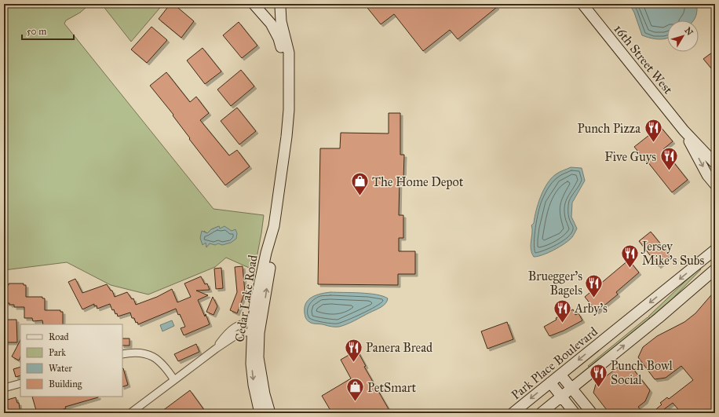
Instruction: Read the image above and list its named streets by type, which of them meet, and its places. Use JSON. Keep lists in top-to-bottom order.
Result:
{
  "streets": {
    "street": ["16th Street West", "Cedar Lake Road", "Park Place Boulevard"]
  },
  "places": {
    "restaurant": [
      "Punch Pizza",
      "Five Guys",
      "Jersey Mike's Subs",
      "Bruegger's Bagels",
      "Arby's",
      "Panera Bread",
      "Punch Bowl Social"
    ],
    "shop": ["The Home Depot", "PetSmart"]
  },
  "legend": [
    "Road",
    "Park",
    "Water",
    "Building"
  ],
  "scale_bar": "50 m",
  "north": "top right"
}
